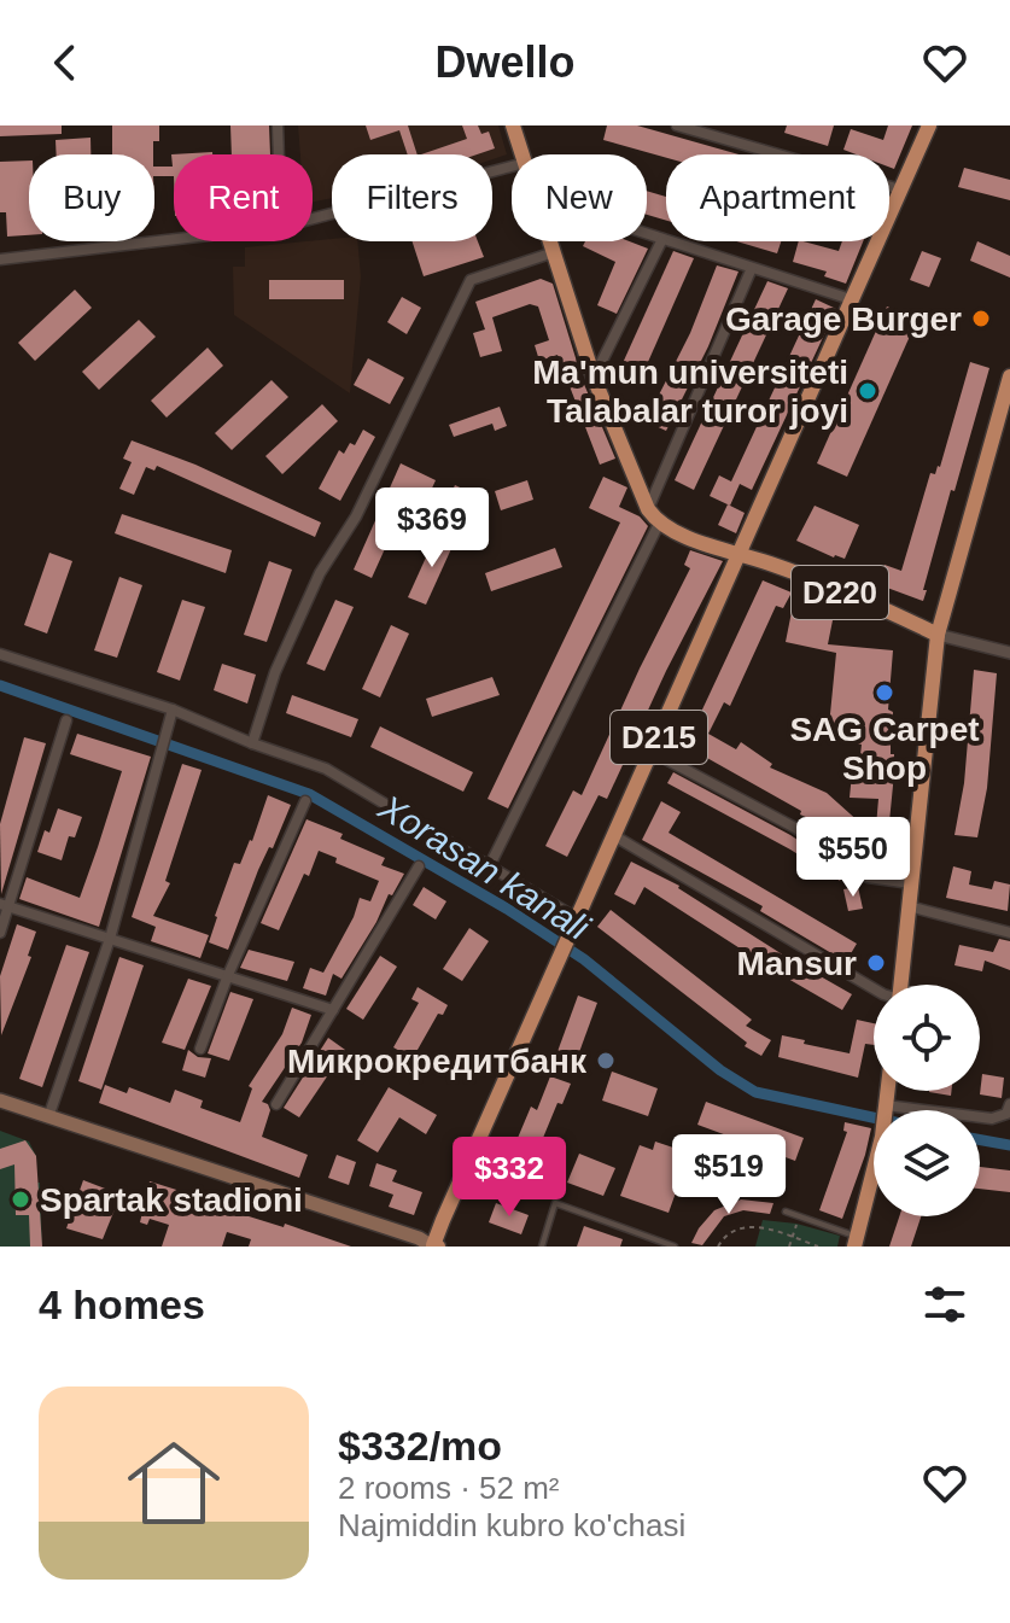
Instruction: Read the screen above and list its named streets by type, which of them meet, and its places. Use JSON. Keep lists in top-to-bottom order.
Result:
{
  "streets": {
    "main road": ["D220", "D215"]
  },
  "crossings": [
    ["D220", "D215"]
  ],
  "water": ["Xorasan kanali"],
  "places": [
    "Garage Burger",
    "Ma'mun universiteti Talabalar turor joyi",
    "SAG Carpet Shop",
    "Mansur",
    "Микрокредитбанк",
    "Spartak stadioni"
  ],
  "page": {
    "header": "Dwello",
    "chip": [
      "Buy",
      "Rent",
      "Filters",
      "New",
      "Apartment"
    ],
    "price": [
      "$369",
      "$550",
      "$519",
      "$332"
    ],
    "heading": "4 homes",
    "list": [
      {
        "name": "$332/mo",
        "note": "2 rooms · 52 m² · Najmiddin kubro ko'chasi"
      }
    ]
  }
}
